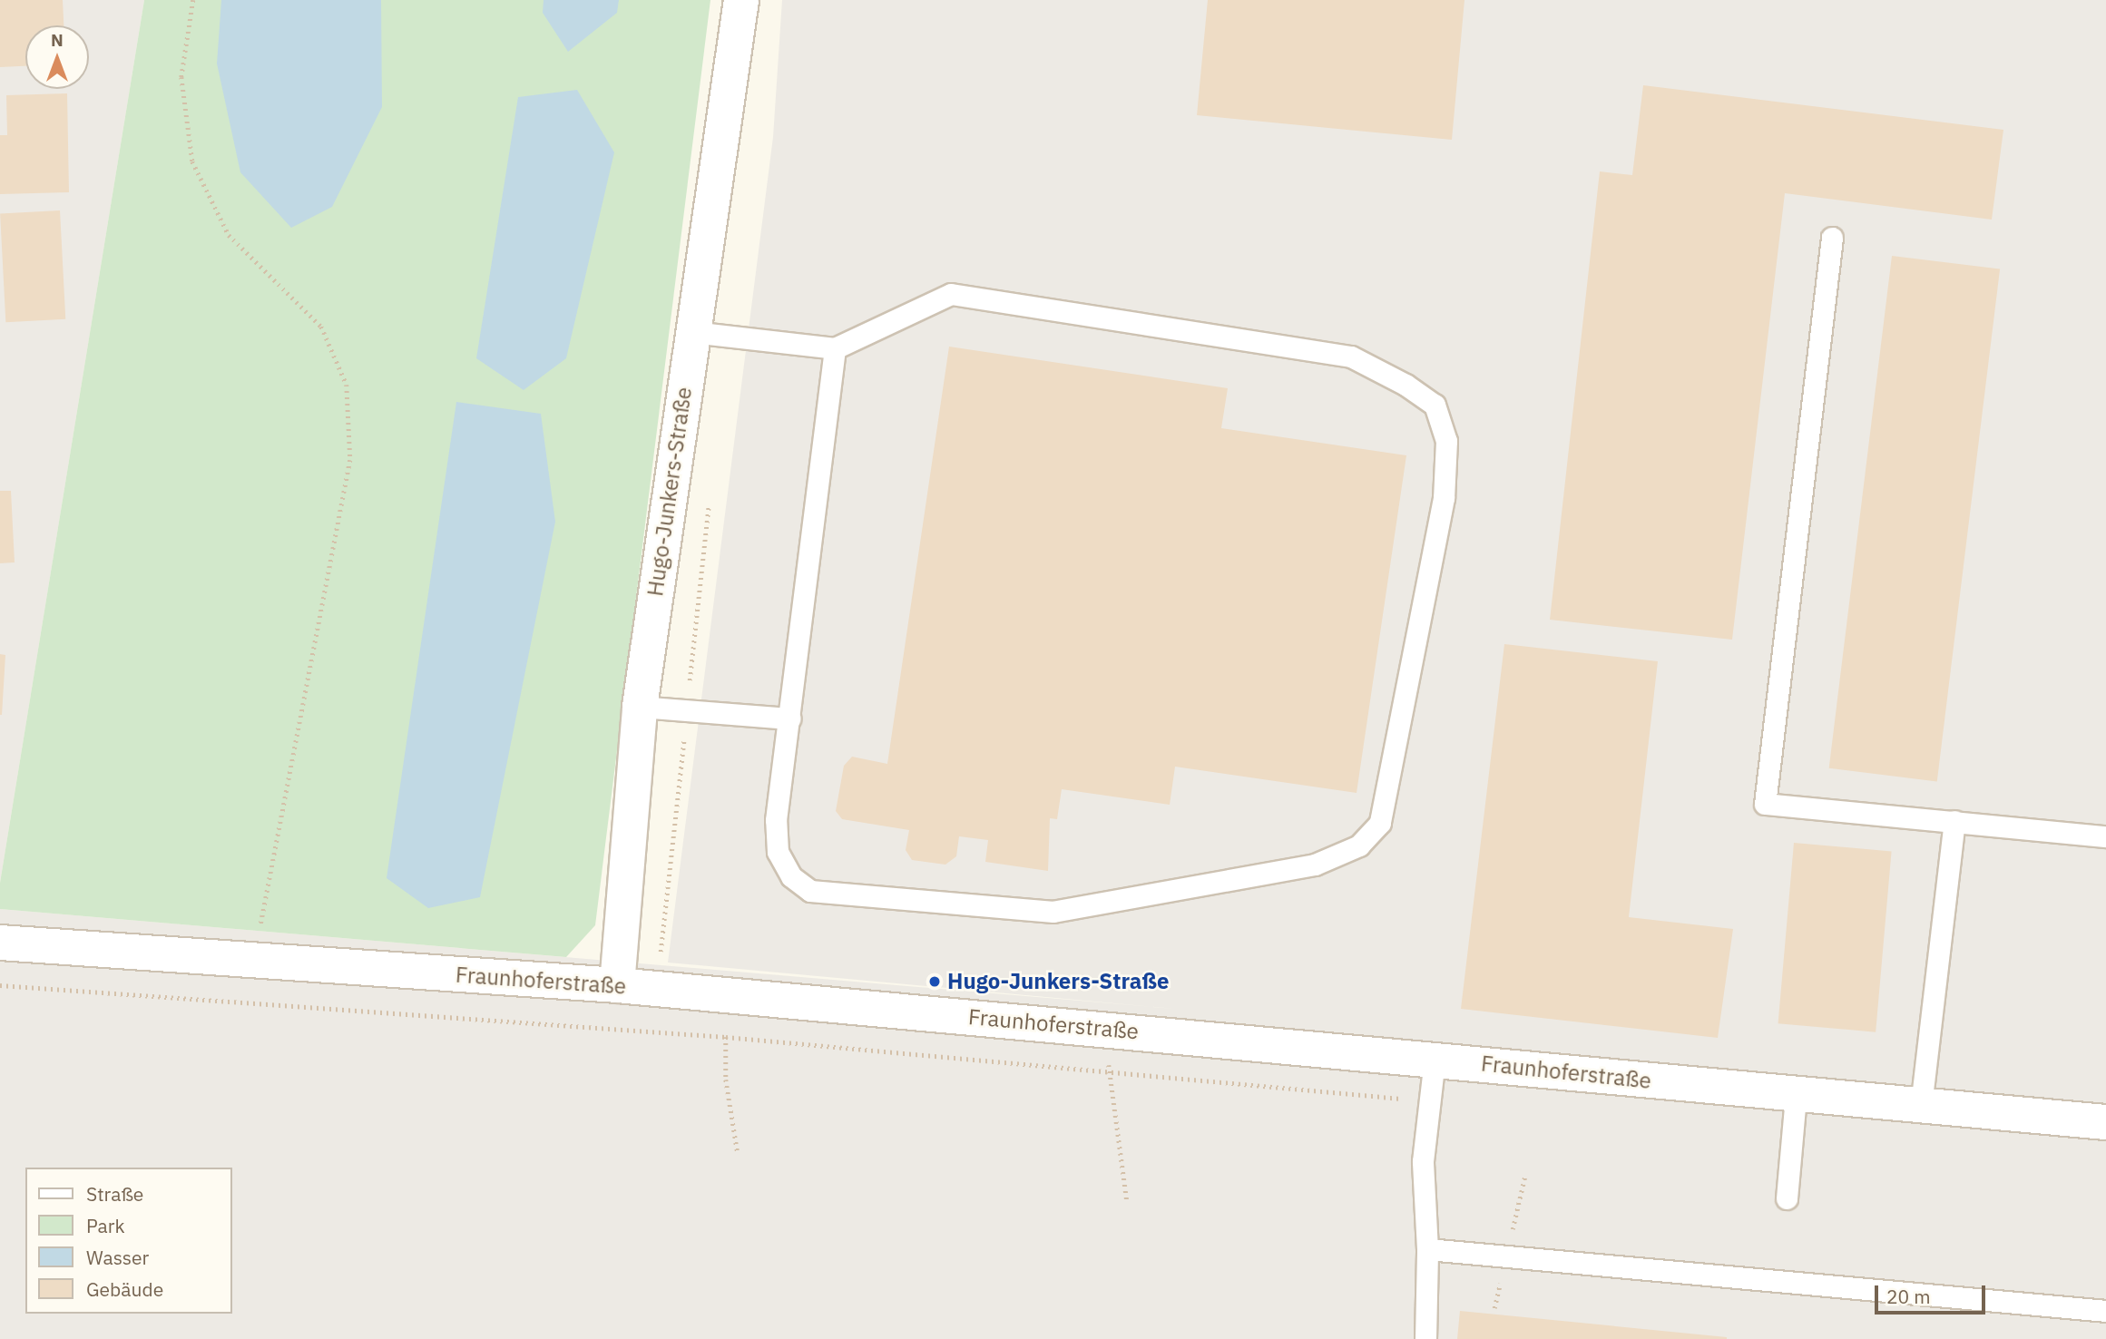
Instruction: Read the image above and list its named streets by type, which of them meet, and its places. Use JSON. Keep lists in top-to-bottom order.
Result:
{
  "streets": {
    "street": ["Hugo-Junkers-Straße", "Fraunhoferstraße"]
  },
  "crossings": [
    ["Hugo-Junkers-Straße", "Fraunhoferstraße"]
  ],
  "places": ["Hugo-Junkers-Straße"],
  "legend": [
    "Straße",
    "Park",
    "Wasser",
    "Gebäude"
  ],
  "scale_bar": "20 m",
  "north": "top"
}
